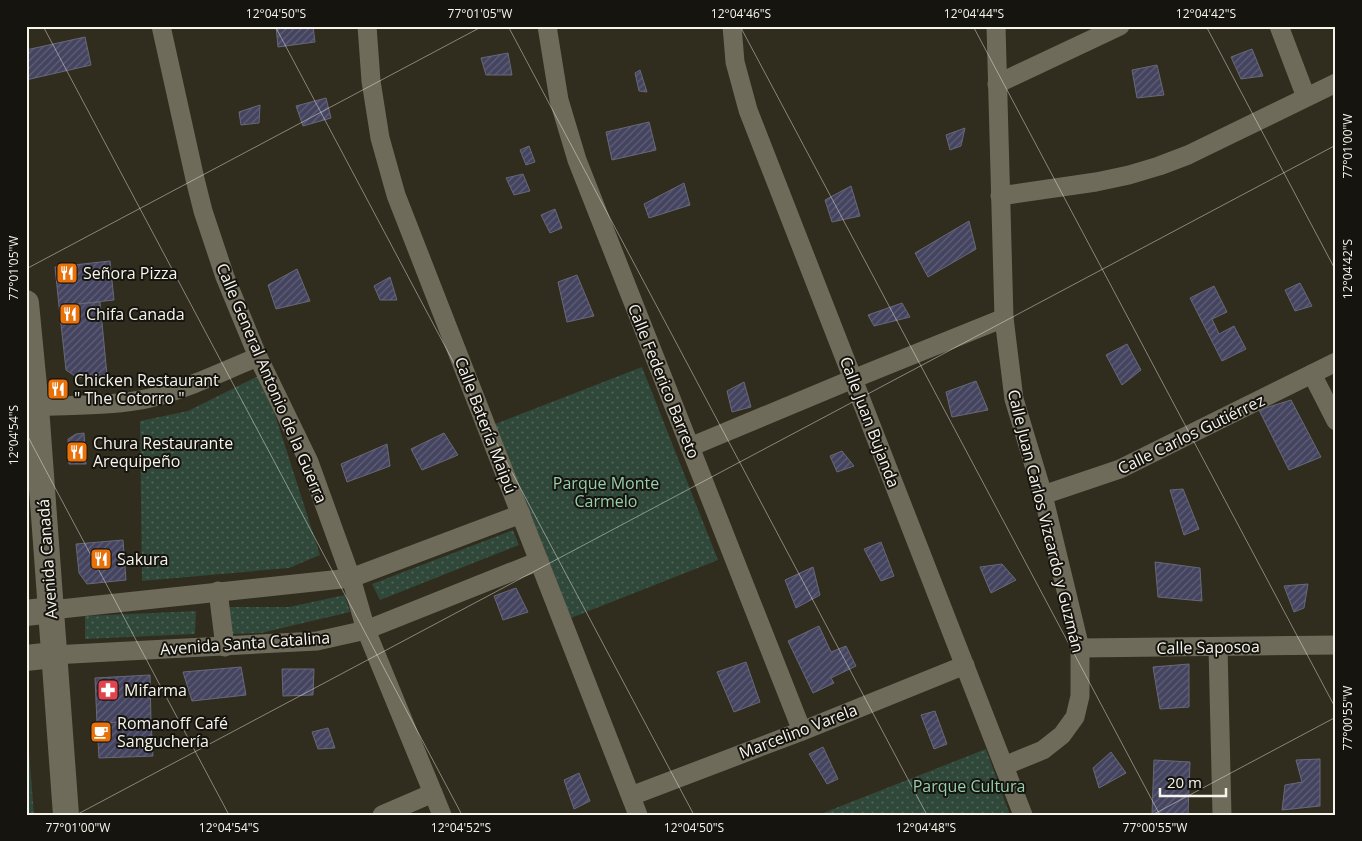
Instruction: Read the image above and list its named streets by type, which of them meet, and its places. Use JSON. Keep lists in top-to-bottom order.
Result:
{
  "streets": {
    "main road": ["Avenida Canadá", "Avenida Santa Catalina"],
    "street": [
      "Calle Federico Barreto",
      "Calle General Antonio de la Guerra",
      "Calle Juan Bujanda",
      "Calle Batería Maipú",
      "Calle Carlos Gutiérrez",
      "Calle Juan Carlos Vizcardo y Guzmán",
      "Calle Saposoa",
      "Marcelino Varela"
    ]
  },
  "crossings": [
    ["Calle Federico Barreto", "Marcelino Varela"],
    ["Calle General Antonio de la Guerra", "Avenida Santa Catalina"],
    ["Calle Juan Bujanda", "Calle Juan Carlos Vizcardo y Guzmán"],
    ["Calle Juan Bujanda", "Marcelino Varela"],
    ["Calle Batería Maipú", "Avenida Santa Catalina"],
    ["Calle Batería Maipú", "Marcelino Varela"],
    ["Calle Carlos Gutiérrez", "Calle Juan Carlos Vizcardo y Guzmán"],
    ["Calle Juan Carlos Vizcardo y Guzmán", "Calle Saposoa"],
    ["Avenida Canadá", "Avenida Santa Catalina"]
  ],
  "parks": ["Parque Monte Carmelo", "Parque Cultura"],
  "places": {
    "restaurant": [
      "Señora Pizza",
      "Chifa Canada",
      "Chicken Restaurant \" The Cotorro \"",
      "Chura Restaurante Arequipeño",
      "Sakura"
    ],
    "pharmacy": ["Mifarma"],
    "cafe": ["Romanoff Café Sanguchería"]
  },
  "scale_bar": "20 m",
  "coordinates": [
    "12°04'50\"S",
    "77°01'05\"W",
    "12°04'46\"S",
    "12°04'44\"S",
    "12°04'42\"S",
    "77°01'00\"W",
    "12°04'54\"S",
    "77°00'55\"W",
    "12°04'52\"S",
    "12°04'48\"S"
  ]
}
